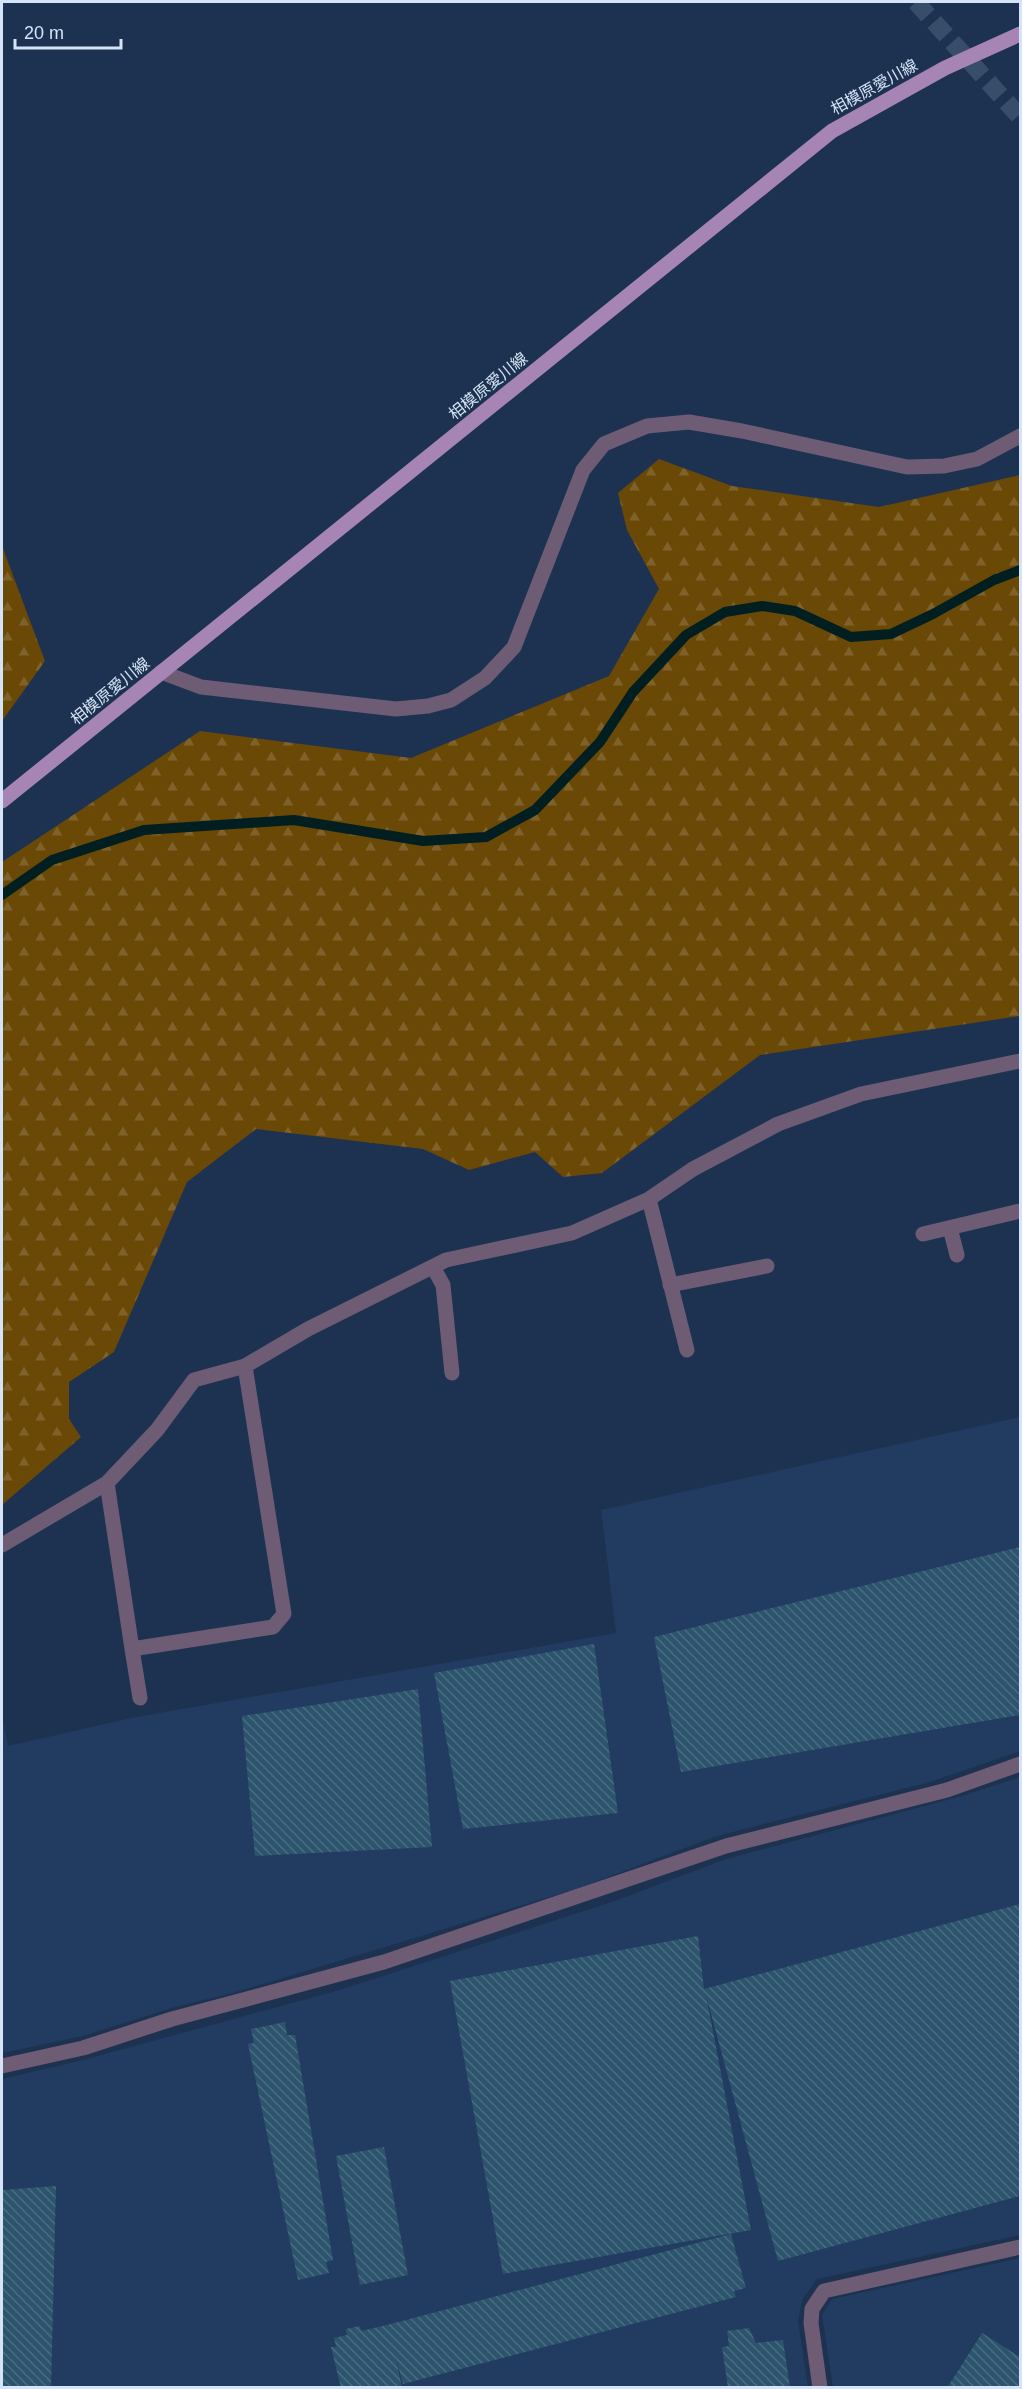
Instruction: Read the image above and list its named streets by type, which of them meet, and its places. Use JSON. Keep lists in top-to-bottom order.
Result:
{
  "streets": {
    "main road": ["相模原愛川線"]
  },
  "scale_bar": "20 m"
}
